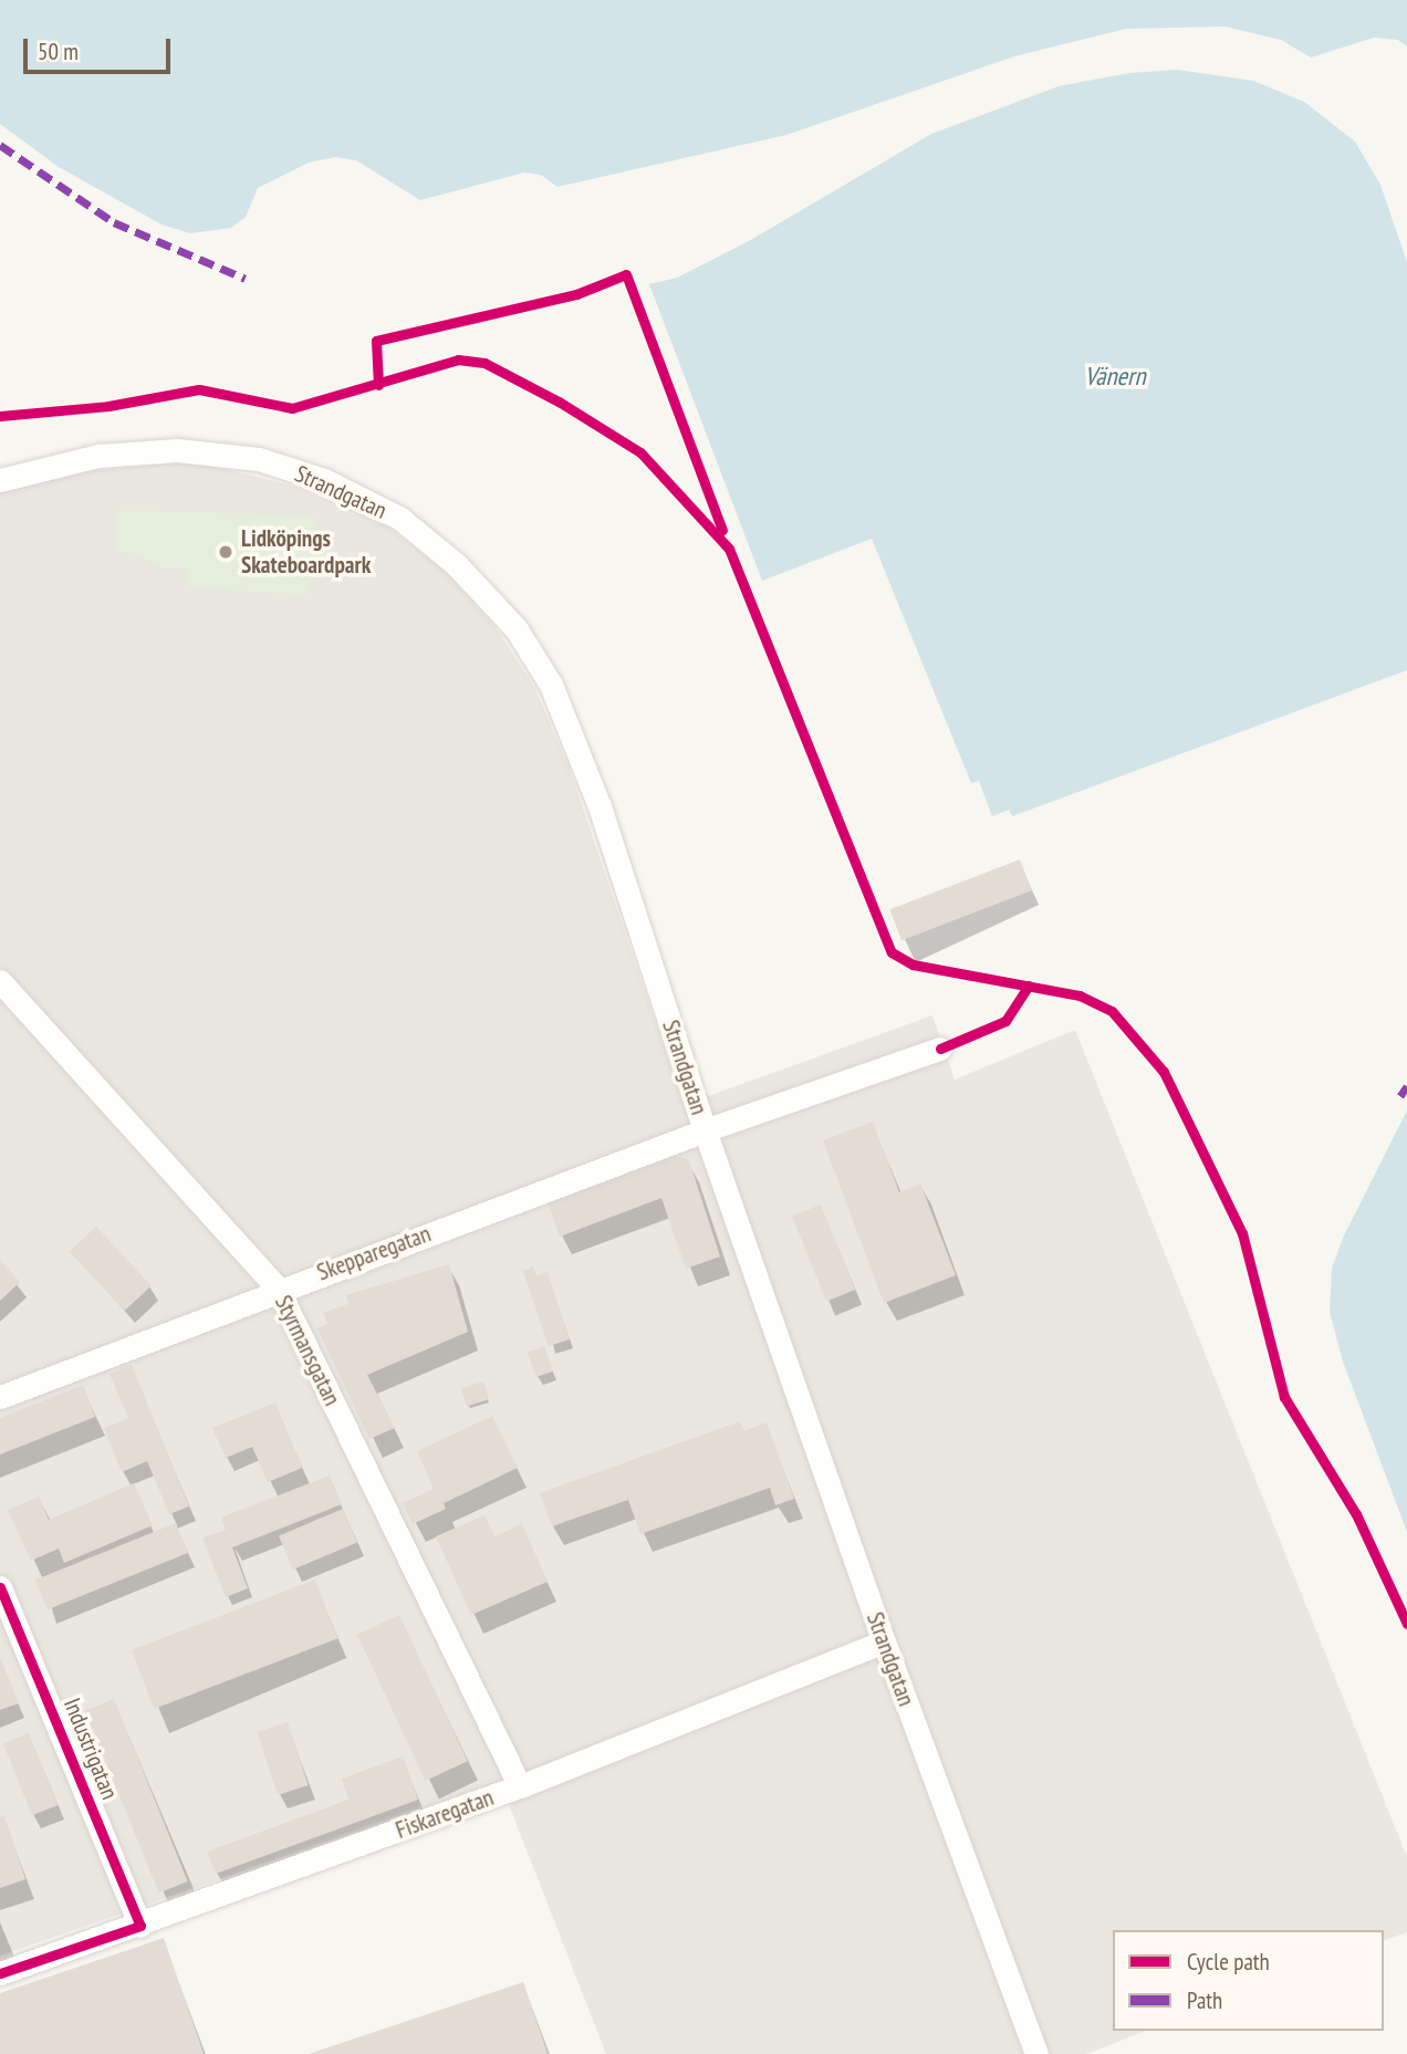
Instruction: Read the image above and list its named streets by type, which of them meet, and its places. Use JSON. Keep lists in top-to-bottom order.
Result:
{
  "streets": {
    "street": [
      "Strandgatan",
      "Skepparegatan",
      "Styrmansgatan",
      "Industrigatan",
      "Fiskaregatan"
    ]
  },
  "crossings": [
    ["Strandgatan", "Skepparegatan"],
    ["Strandgatan", "Fiskaregatan"],
    ["Skepparegatan", "Styrmansgatan"],
    ["Styrmansgatan", "Fiskaregatan"],
    ["Industrigatan", "Fiskaregatan"]
  ],
  "water": ["Vänern"],
  "places": ["Lidköpings Skateboardpark"],
  "legend": ["Cycle path", "Path"],
  "scale_bar": "50 m"
}
